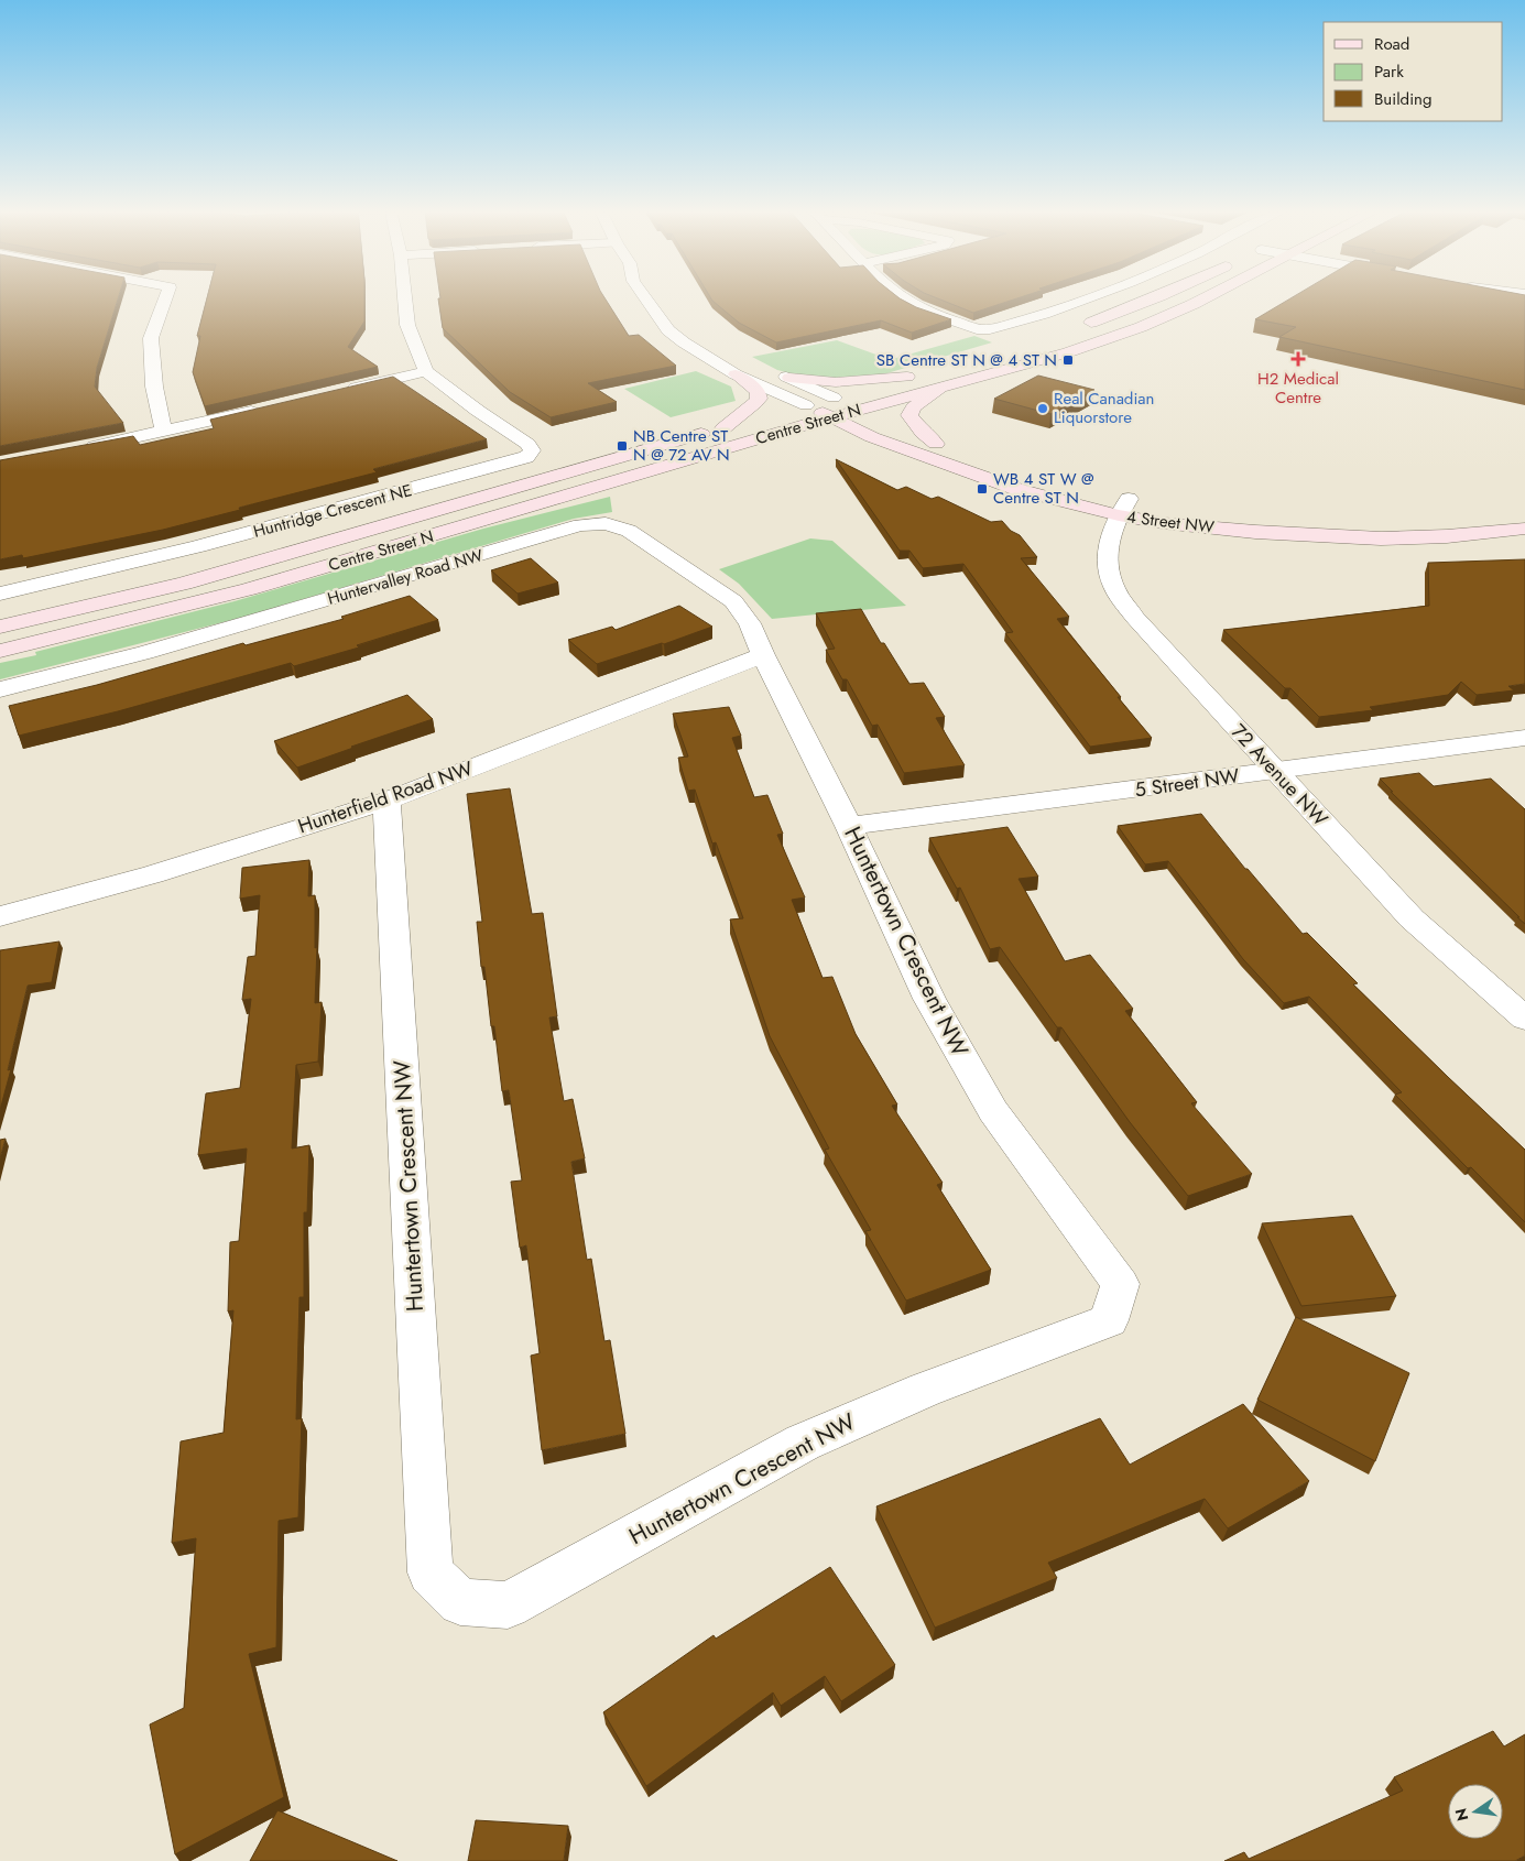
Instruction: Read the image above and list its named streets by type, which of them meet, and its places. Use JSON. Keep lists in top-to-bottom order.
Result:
{
  "streets": {
    "main road": ["Centre Street N", "4 Street NW"],
    "street": [
      "Huntridge Crescent NE",
      "Huntervalley Road NW",
      "72 Avenue NW",
      "5 Street NW",
      "Hunterfield Road NW",
      "Huntertown Crescent NW"
    ]
  },
  "crossings": [
    ["Centre Street N", "4 Street NW"],
    ["4 Street NW", "72 Avenue NW"],
    ["Huntervalley Road NW", "Hunterfield Road NW"],
    ["Huntervalley Road NW", "Huntertown Crescent NW"],
    ["72 Avenue NW", "5 Street NW"],
    ["5 Street NW", "Huntertown Crescent NW"],
    ["Hunterfield Road NW", "Huntertown Crescent NW"]
  ],
  "places": {
    "health": ["H2 Medical Centre"],
    "transit": ["SB Centre ST N @ 4 ST N", "NB Centre ST N @ 72 AV N", "WB 4 ST W @ Centre ST N"],
    "other": ["Real Canadian Liquorstore"]
  },
  "legend": ["Road", "Park", "Building"],
  "north": "left"
}
